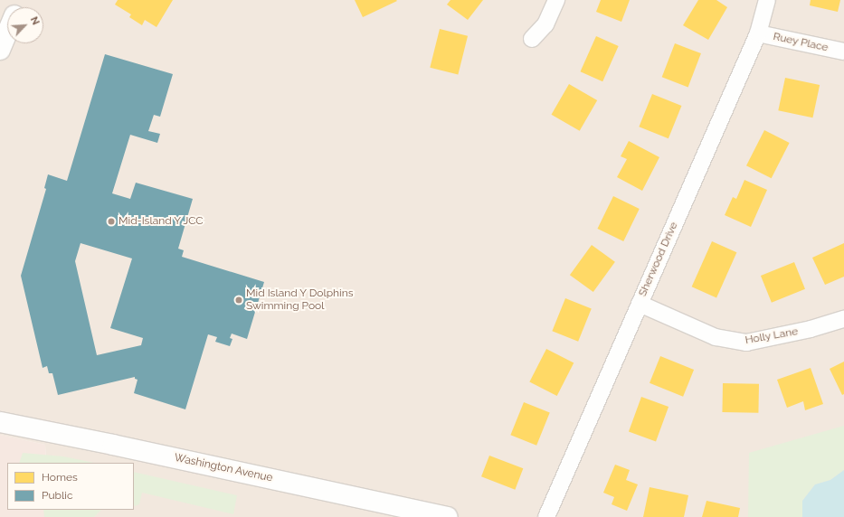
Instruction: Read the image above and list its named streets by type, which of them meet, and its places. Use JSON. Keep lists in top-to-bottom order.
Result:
{
  "streets": {
    "main road": ["Washington Avenue"],
    "street": ["Ruey Place", "Sherwood Drive", "Holly Lane"]
  },
  "crossings": [
    ["Ruey Place", "Sherwood Drive"],
    ["Sherwood Drive", "Holly Lane"]
  ],
  "places": ["Mid-Island Y JCC", "Mid Island Y Dolphins Swimming Pool"],
  "legend": ["Homes", "Public"],
  "north": "top right"
}
